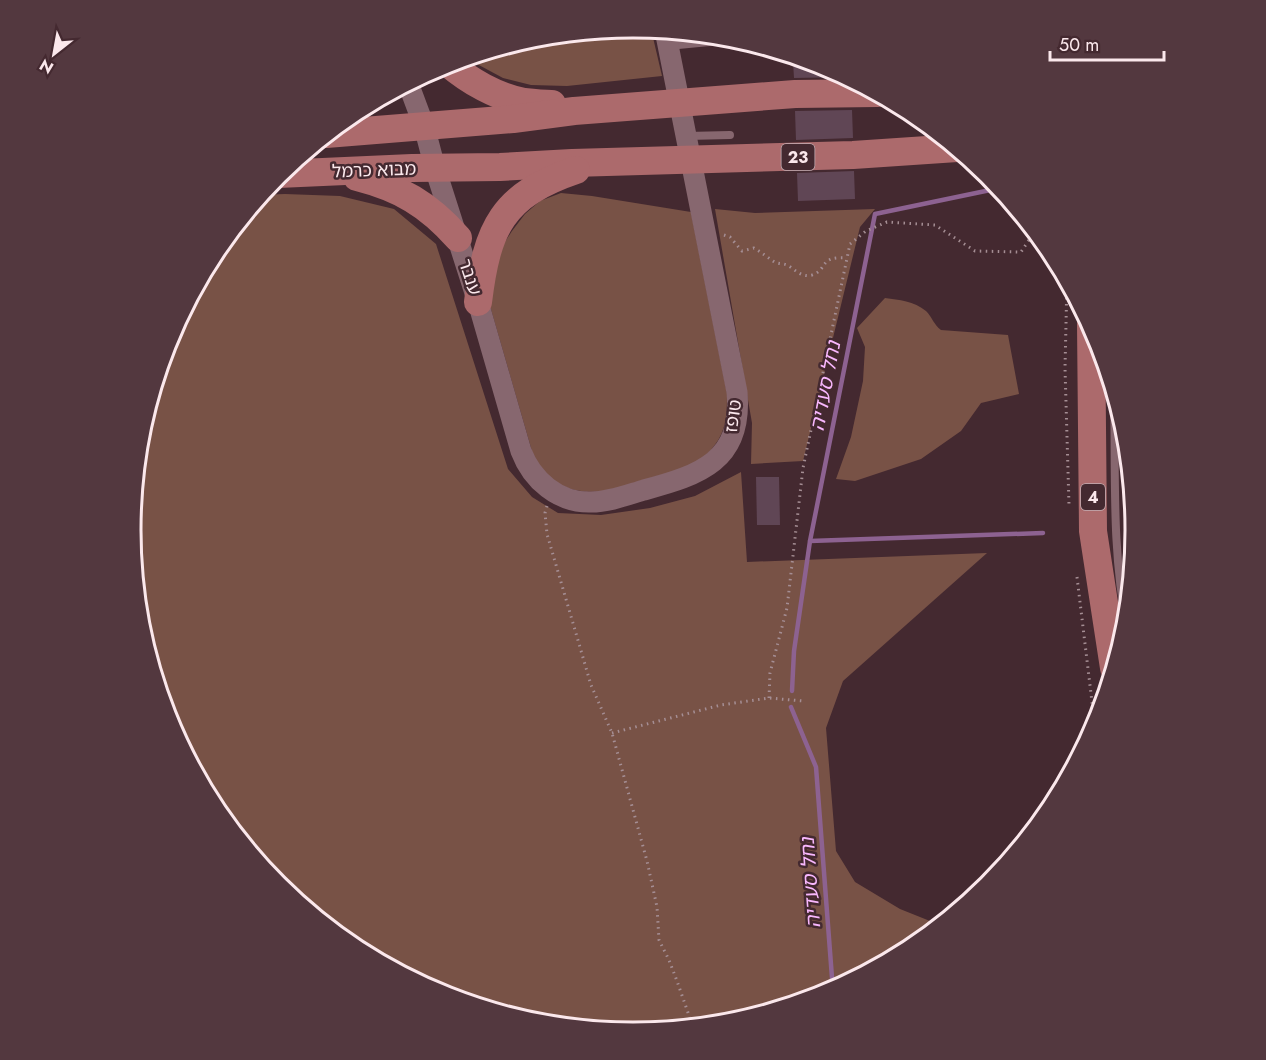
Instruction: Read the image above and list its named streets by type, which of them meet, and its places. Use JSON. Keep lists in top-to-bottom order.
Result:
{
  "streets": {
    "highway": ["23", "מבוא כרמל", "4"],
    "street": ["ענבר", "טופז"]
  },
  "crossings": [
    ["23", "מבוא כרמל"],
    ["23", "ענבר"],
    ["מבוא כרמל", "ענבר"],
    ["ענבר", "טופז"]
  ],
  "water": ["נחל סעדיה"],
  "scale_bar": "50 m",
  "north": "bottom left"
}
